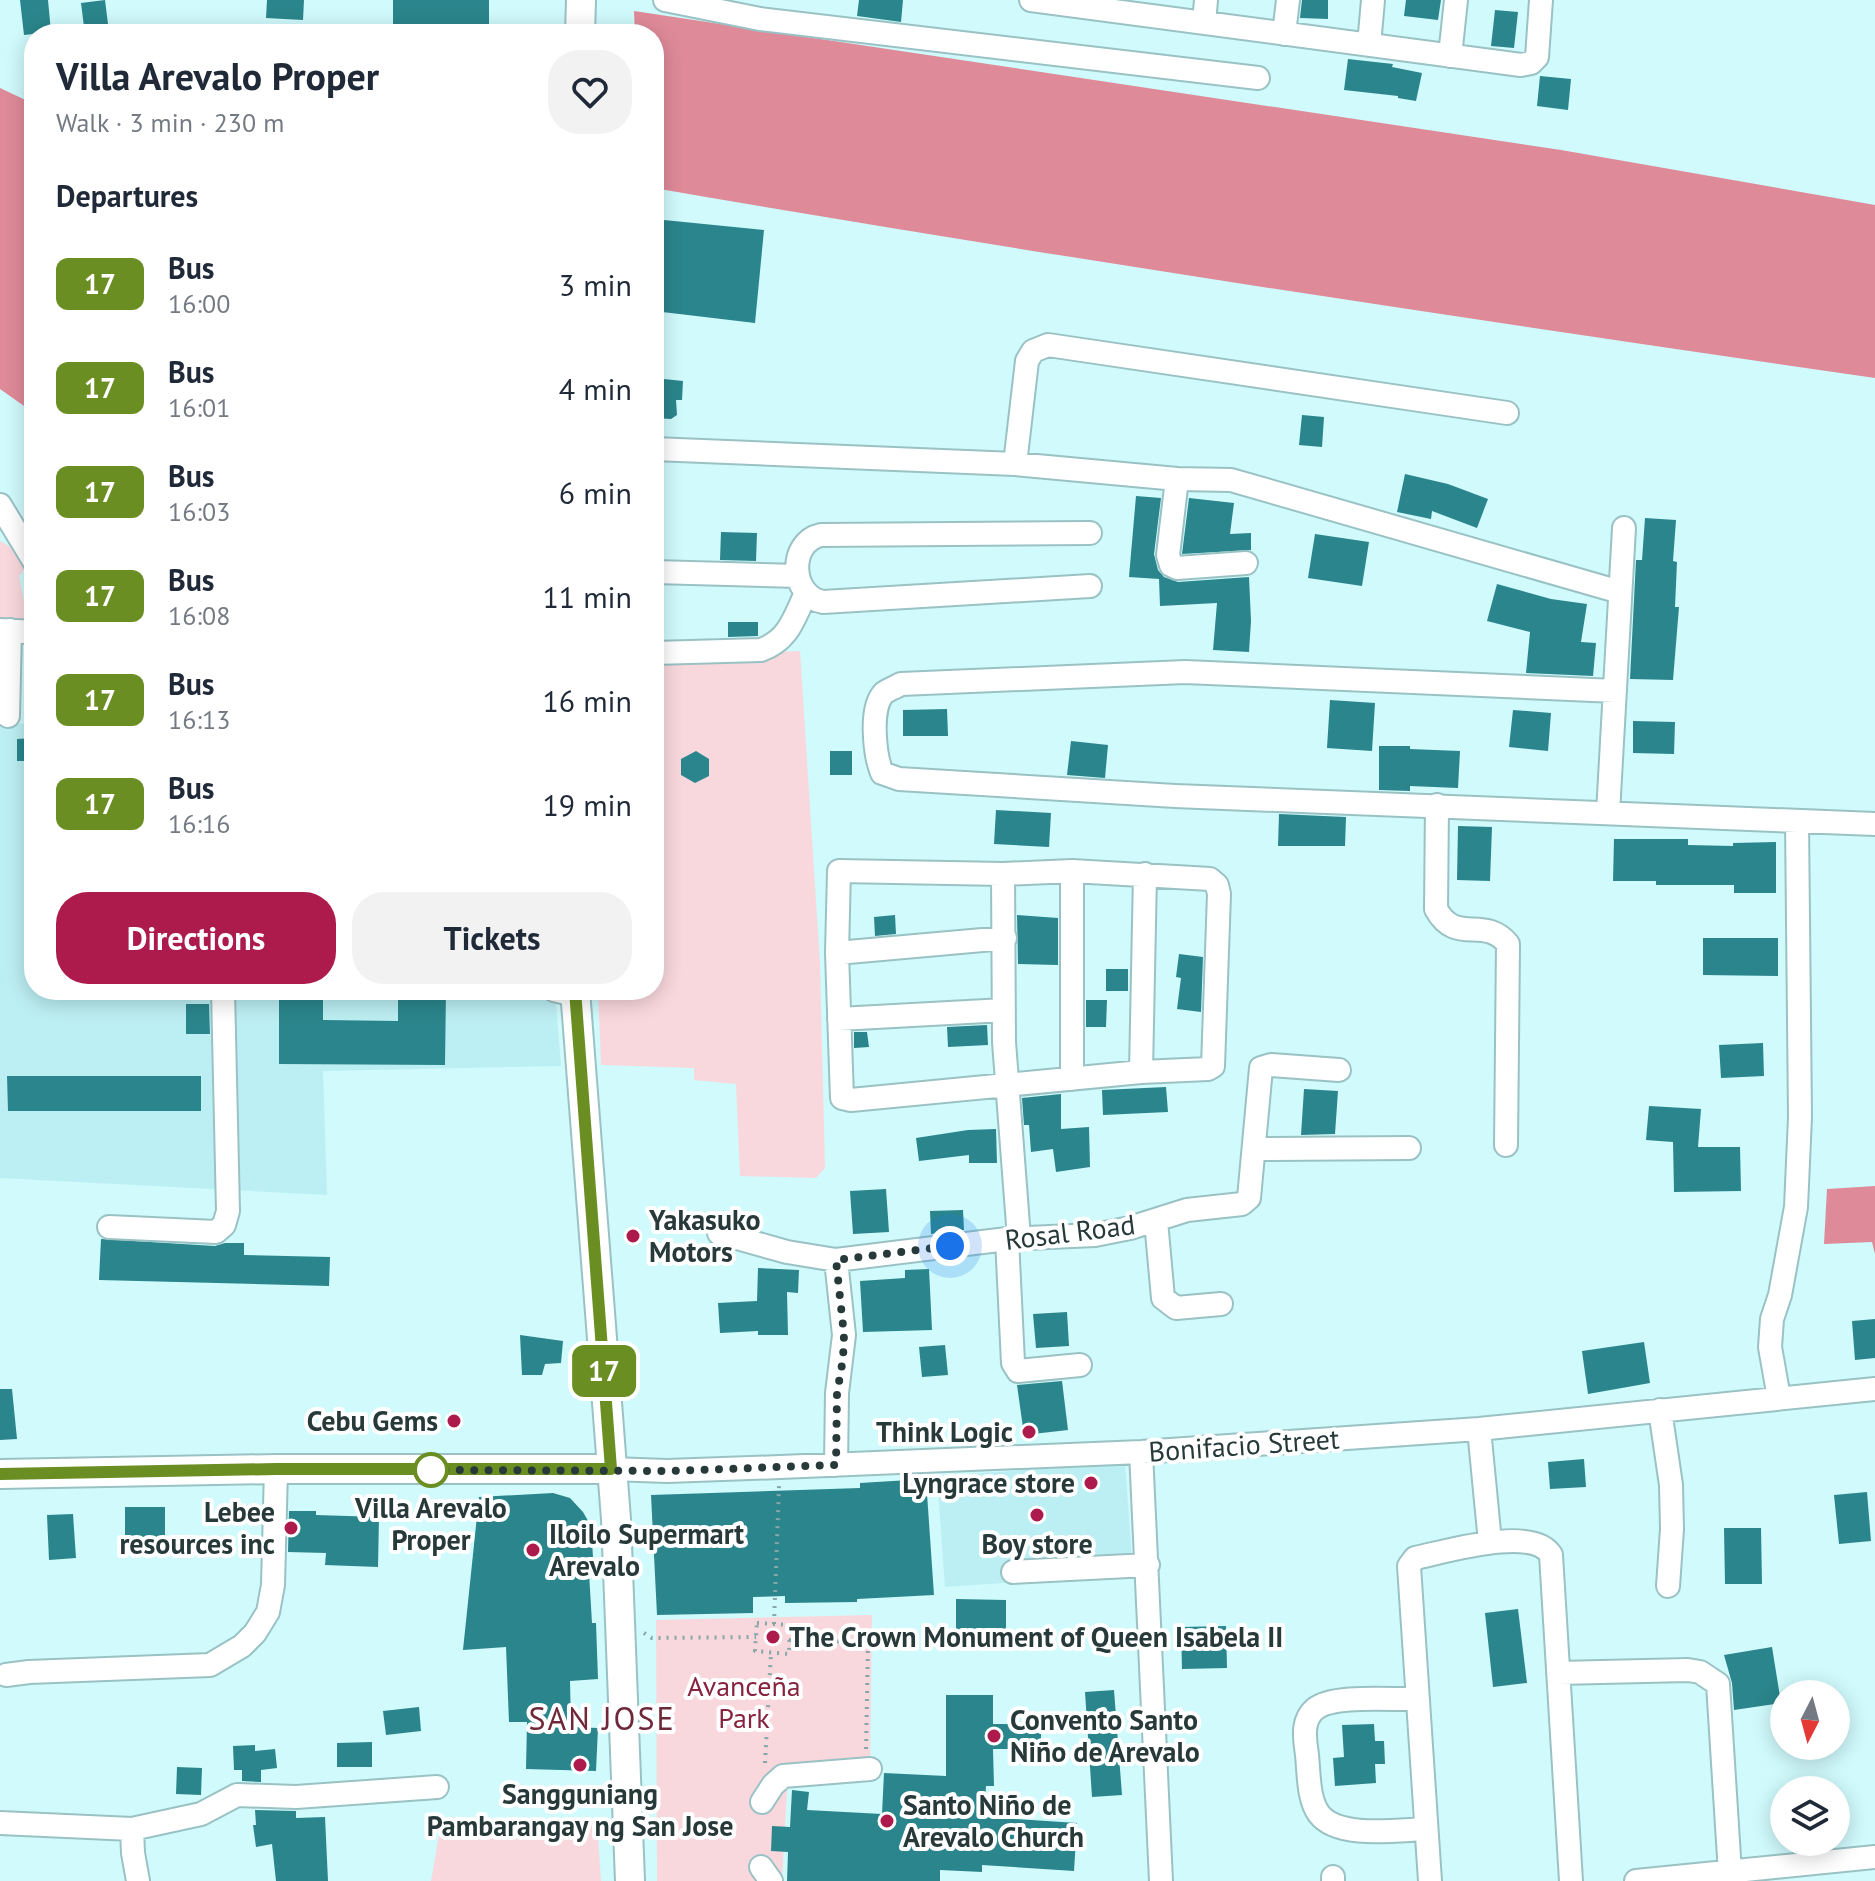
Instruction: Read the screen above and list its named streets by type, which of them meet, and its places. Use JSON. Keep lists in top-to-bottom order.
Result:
{
  "streets": {
    "street": ["Rosal Road", "Bonifacio Street"]
  },
  "districts": ["SAN JOSE"],
  "parks": ["Avanceña Park"],
  "places": [
    "Yakasuko Motors",
    "Cebu Gems",
    "Think Logic",
    "Villa Arevalo Proper",
    "Lyngrace store",
    "Boy store",
    "Lebee resources inc",
    "Iloilo Supermart Arevalo",
    "The Crown Monument of Queen Isabela II",
    "Convento Santo Niño de Arevalo",
    "Sangguniang Pambarangay ng San Jose",
    "Santo Niño de Arevalo Church"
  ],
  "lines": ["bus line 17"],
  "north": "bottom",
  "page": {
    "on_map": "17",
    "heading": [
      ["Villa Arevalo Proper", "Walk · 3 min · 230 m"],
      "Departures"
    ],
    "list": [
      {
        "mark": "17",
        "name": "Bus",
        "note": "16:00",
        "value": "3 min"
      },
      {
        "mark": "17",
        "name": "Bus",
        "note": "16:01",
        "value": "4 min"
      },
      {
        "mark": "17",
        "name": "Bus",
        "note": "16:03",
        "value": "6 min"
      },
      {
        "mark": "17",
        "name": "Bus",
        "note": "16:08",
        "value": "11 min"
      },
      {
        "mark": "17",
        "name": "Bus",
        "note": "16:13",
        "value": "16 min"
      },
      {
        "mark": "17",
        "name": "Bus",
        "note": "16:16",
        "value": "19 min"
      }
    ],
    "buttons": ["Directions", "Tickets"]
  }
}
